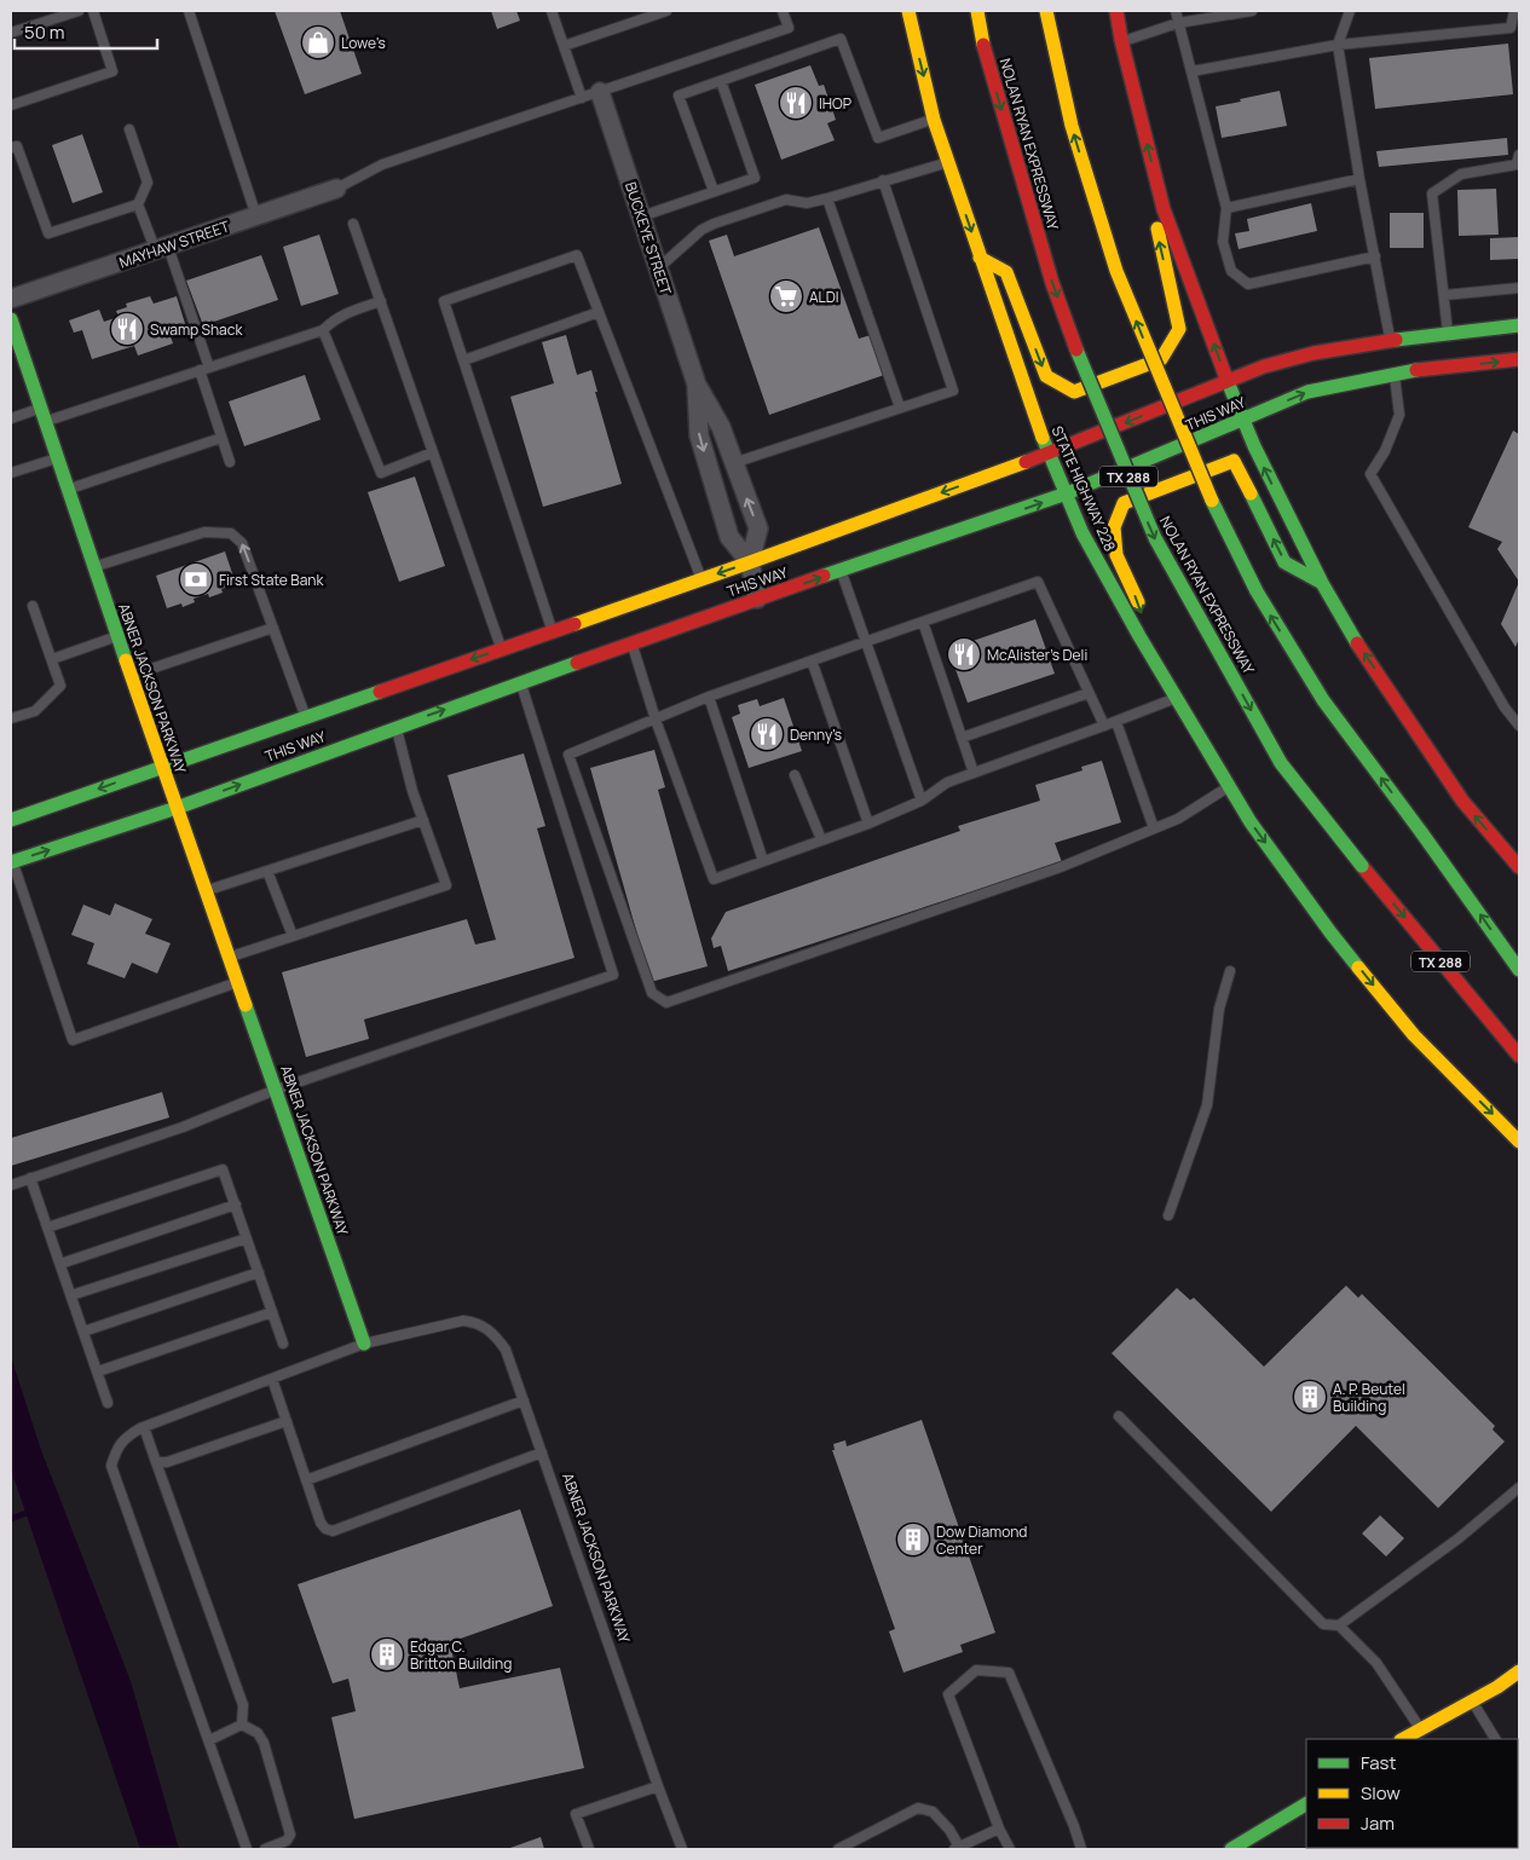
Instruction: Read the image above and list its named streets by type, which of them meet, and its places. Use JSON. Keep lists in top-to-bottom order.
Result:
{
  "streets": {
    "main road": [
      "NOLAN RYAN EXPRESSWAY",
      "THIS WAY",
      "TX 288",
      "STATE HIGHWAY 228",
      "ABNER JACKSON PARKWAY"
    ],
    "street": ["BUCKEYE STREET", "MAYHAW STREET"]
  },
  "crossings": [
    ["BUCKEYE STREET", "THIS WAY"],
    ["THIS WAY", "STATE HIGHWAY 228"],
    ["THIS WAY", "ABNER JACKSON PARKWAY"]
  ],
  "one_way": ["STATE HIGHWAY 228"],
  "places": {
    "shop": ["Lowe's"],
    "restaurant": [
      "IHOP",
      "Swamp Shack",
      "McAlister's Deli",
      "Denny's"
    ],
    "supermarket": ["ALDI"],
    "bank": ["First State Bank"],
    "building": ["A. P. Beutel Building", "Dow Diamond Center", "Edgar C. Britton Building"]
  },
  "legend": ["Fast", "Slow", "Jam"],
  "scale_bar": "50 m"
}
